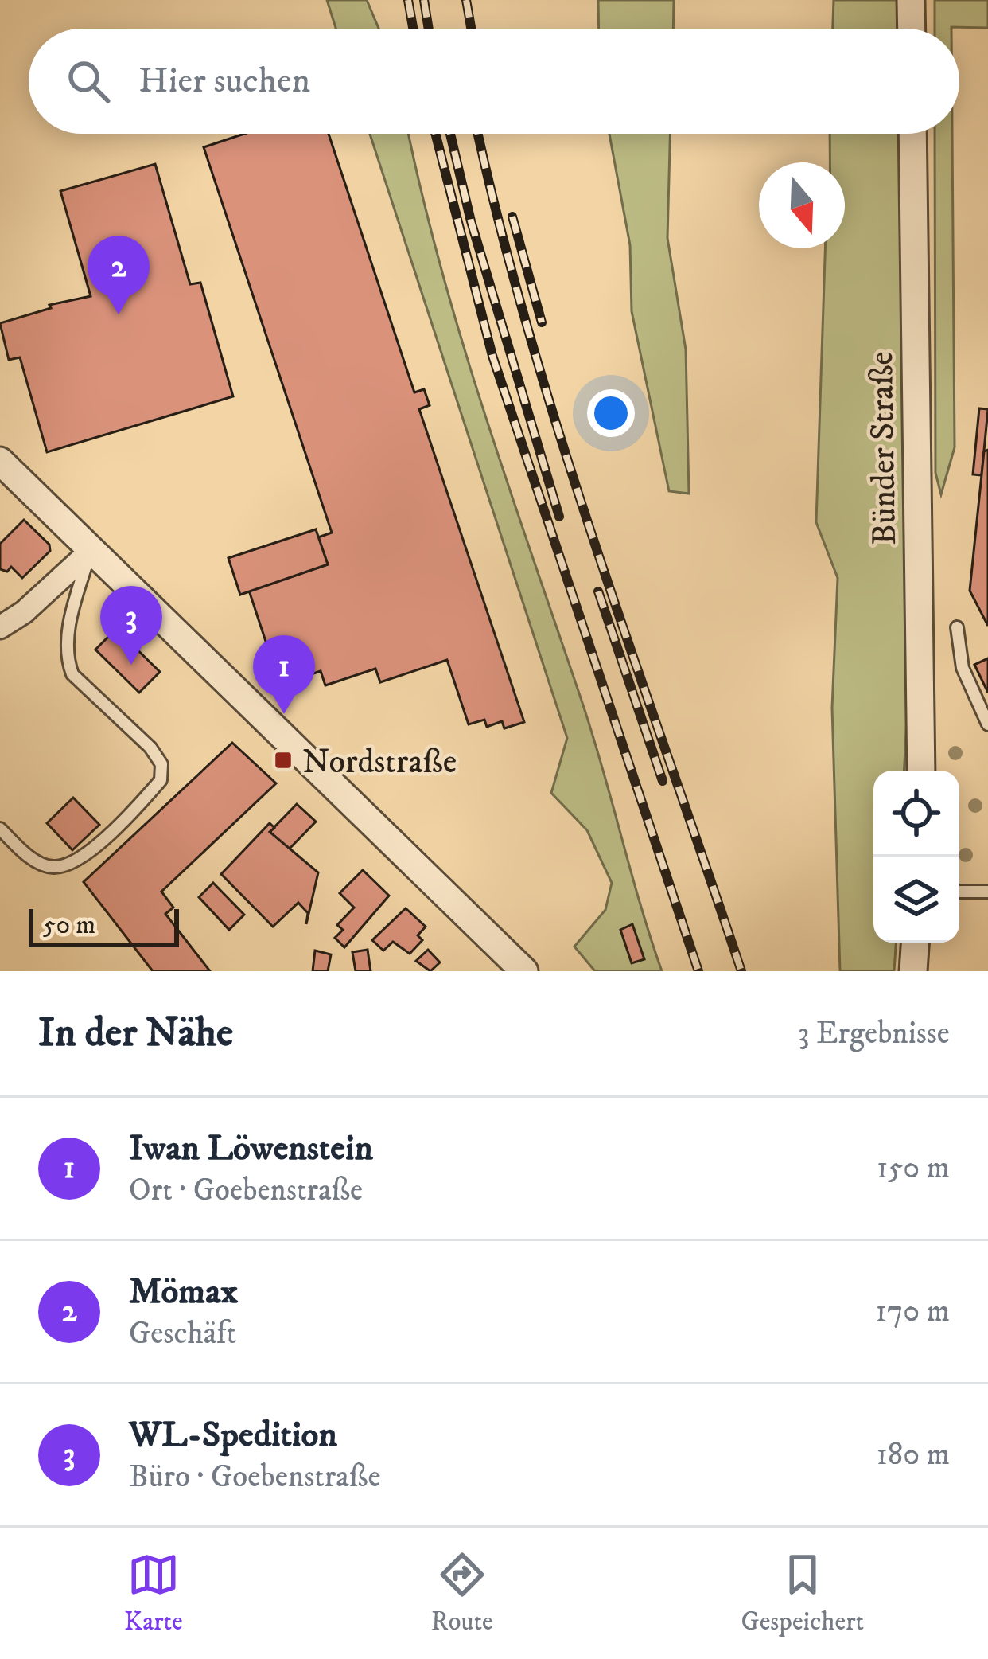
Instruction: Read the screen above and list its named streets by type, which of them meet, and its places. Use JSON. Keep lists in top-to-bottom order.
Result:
{
  "streets": {
    "street": ["Bünder Straße"]
  },
  "places": {
    "transit": ["Nordstraße"]
  },
  "scale_bar": "50 m",
  "north": "bottom",
  "page": {
    "search": "Hier suchen",
    "pins": ["2", "3", "1"],
    "scale": "50 m",
    "heading": ["In der Nähe", "3 Ergebnisse"],
    "list": [
      {
        "mark": "1",
        "name": "Iwan Löwenstein",
        "note": "Ort · Goebenstraße",
        "value": "150 m"
      },
      {
        "mark": "2",
        "name": "Mömax",
        "note": "Geschäft",
        "value": "170 m"
      },
      {
        "mark": "3",
        "name": "WL-Spedition",
        "note": "Büro · Goebenstraße",
        "value": "180 m"
      }
    ],
    "nav": ["Karte", "Route", "Gespeichert"]
  }
}
